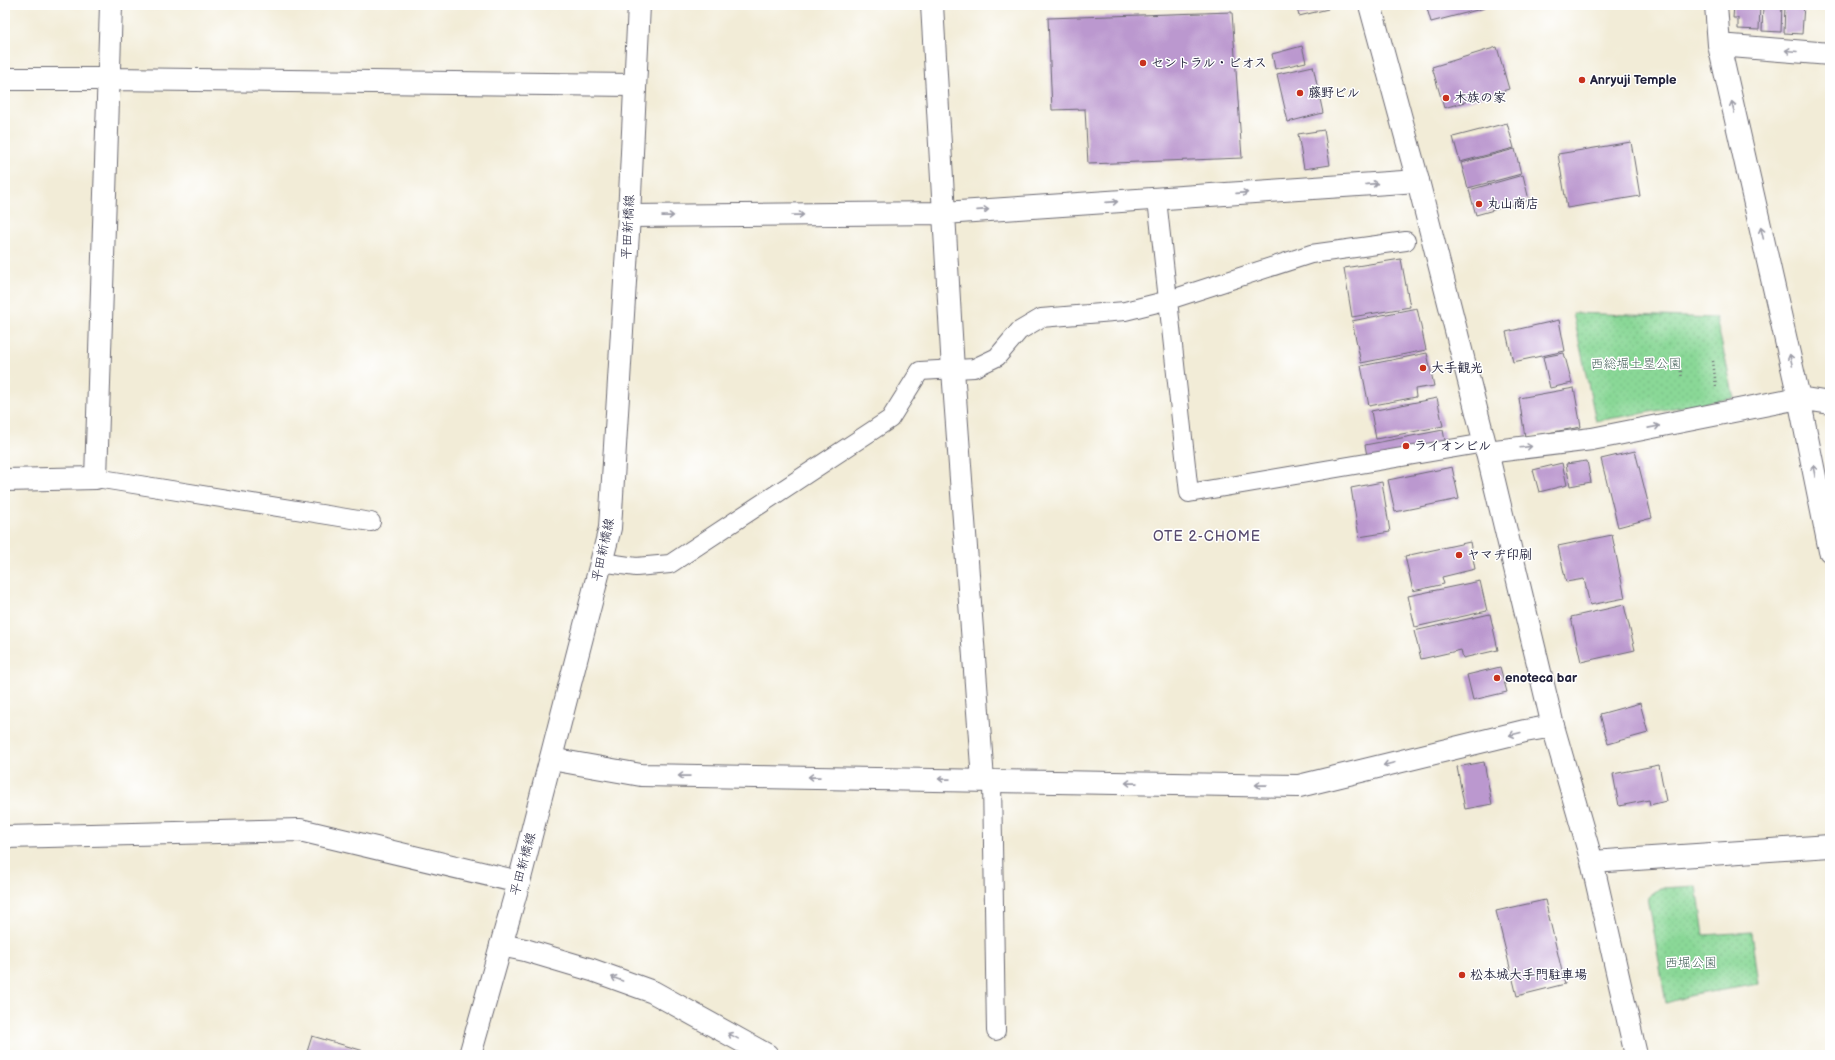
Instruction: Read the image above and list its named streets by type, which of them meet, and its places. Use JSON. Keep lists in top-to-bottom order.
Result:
{
  "streets": {
    "street": ["平田新橋線"]
  },
  "districts": ["OTE 2-CHOME"],
  "parks": ["西総堀土塁公園", "西堀公園"],
  "places": [
    "セントラル・ビオス",
    "Anryuji Temple",
    "藤野ビル",
    "木族の家",
    "丸山商店",
    "大手観光",
    "ライオンビル",
    "ヤマヂ印刷",
    "enoteca bar",
    "松本城大手門駐車場"
  ]
}
